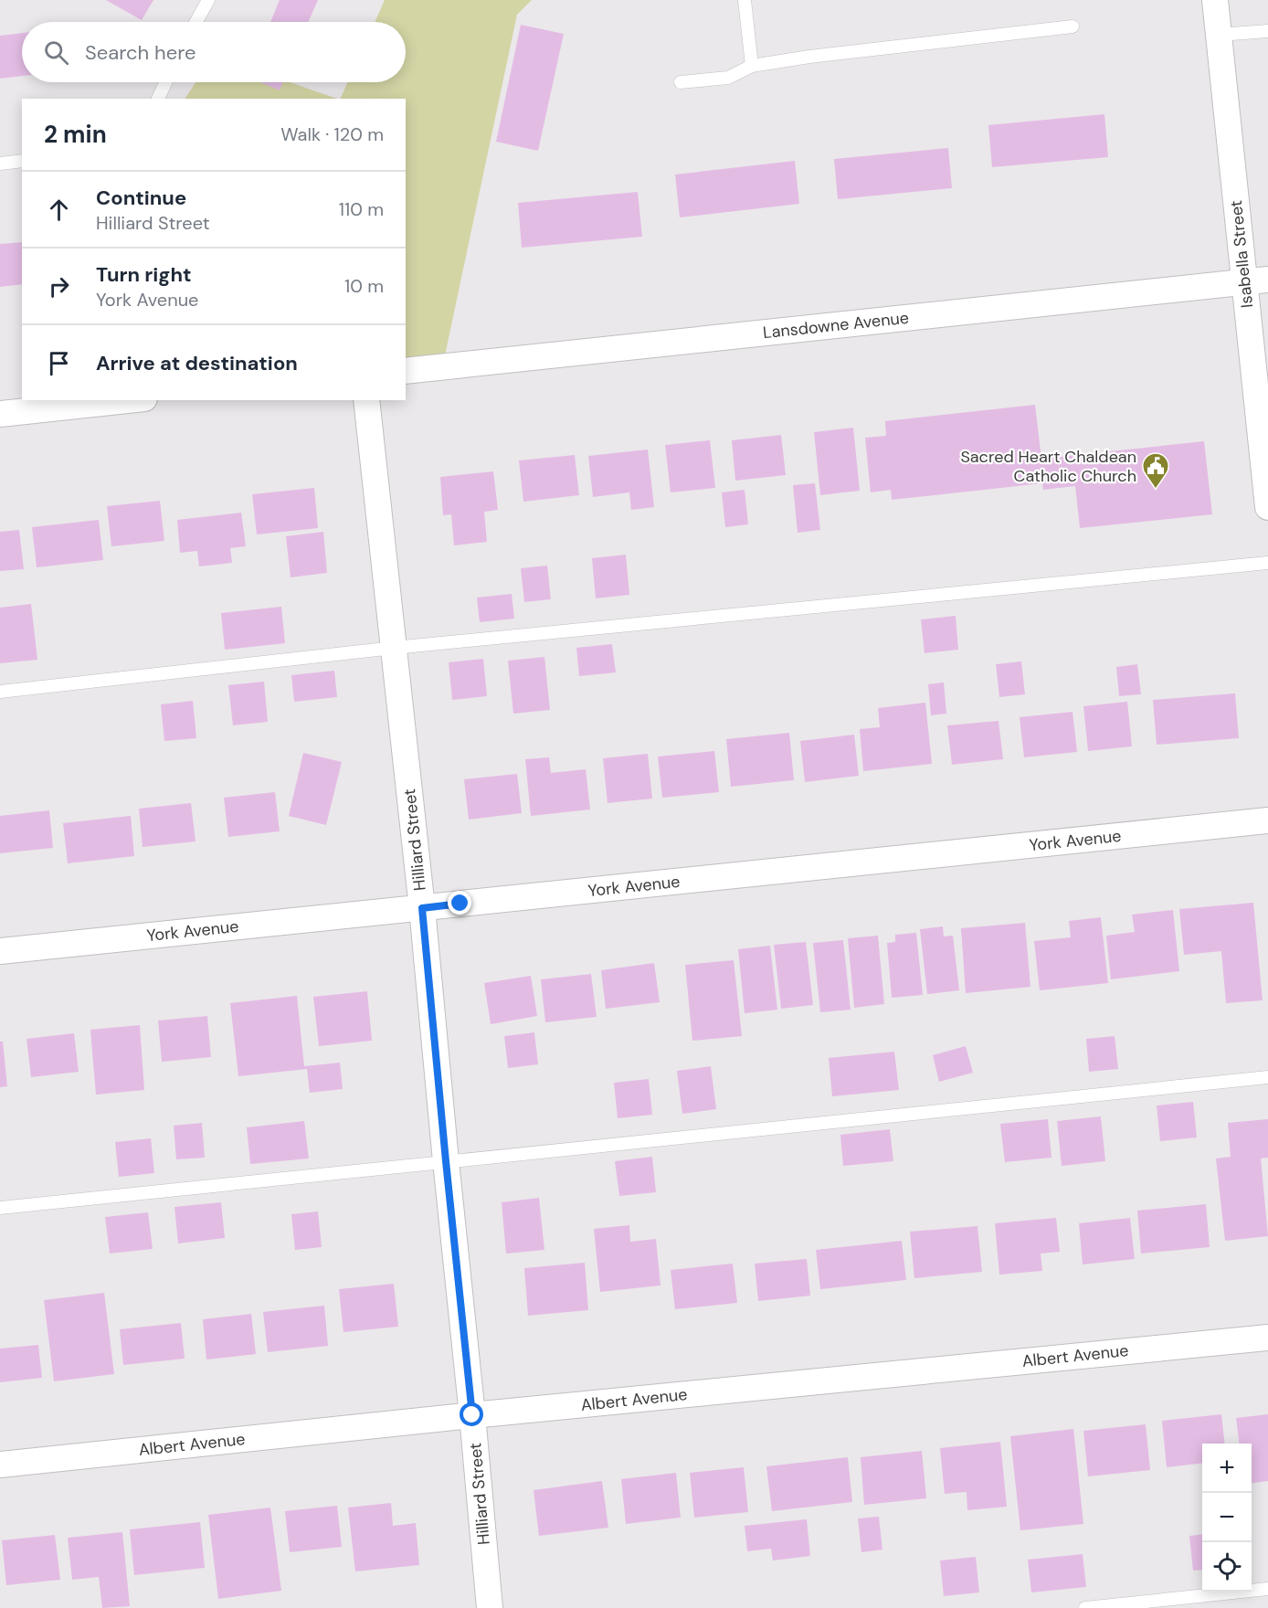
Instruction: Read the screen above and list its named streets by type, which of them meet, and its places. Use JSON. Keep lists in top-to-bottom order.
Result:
{
  "streets": {
    "street": [
      "Isabella Street",
      "Lansdowne Avenue",
      "Hilliard Street",
      "York Avenue",
      "Albert Avenue"
    ]
  },
  "crossings": [
    ["Isabella Street", "Lansdowne Avenue"],
    ["Hilliard Street", "York Avenue"],
    ["Hilliard Street", "Albert Avenue"]
  ],
  "places": {
    "public building": ["Sacred Heart Chaldean Catholic Church"]
  },
  "page": {
    "search": "Search here",
    "heading": ["2 min", "Walk · 120 m"],
    "list": [
      ["Continue", "Hilliard Street", "110 m"],
      ["Turn right", "York Avenue", "10 m"],
      "Arrive at destination"
    ],
    "map_buttons": ["+", "−"]
  }
}
